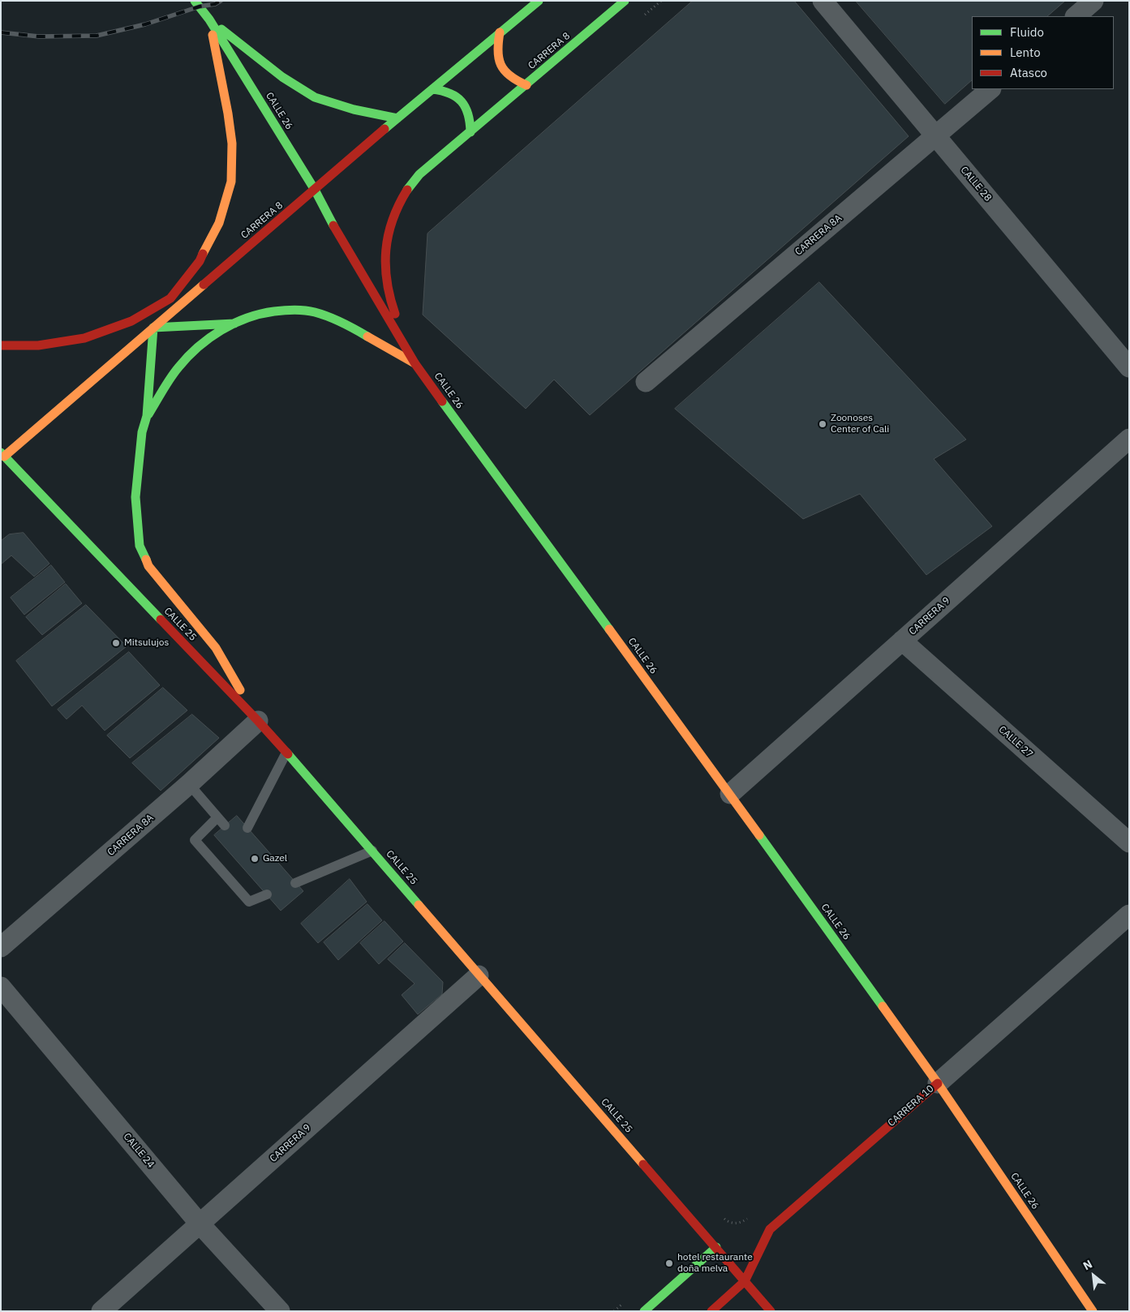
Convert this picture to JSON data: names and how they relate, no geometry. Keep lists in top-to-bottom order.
{
  "streets": {
    "main road": [
      "CARRERA 8",
      "CALLE 26",
      "CALLE 25",
      "CARRERA 10"
    ],
    "street": [
      "CALLE 28",
      "CARRERA 8A",
      "CARRERA 9",
      "CALLE 27",
      "CALLE 24"
    ]
  },
  "crossings": [
    ["CARRERA 8", "CALLE 26"],
    ["CARRERA 8", "CALLE 25"],
    ["CALLE 26", "CARRERA 9"],
    ["CALLE 26", "CARRERA 10"],
    ["CALLE 28", "CARRERA 8A"],
    ["CARRERA 8A", "CALLE 25"],
    ["CARRERA 9", "CALLE 25"],
    ["CARRERA 9", "CALLE 27"],
    ["CARRERA 9", "CALLE 24"],
    ["CALLE 25", "CARRERA 10"]
  ],
  "places": [
    "Zoonoses Center of Cali",
    "Mitsulujos",
    "Gazel",
    "hotel restaurante doña melva"
  ],
  "legend": ["Fluido", "Lento", "Atasco"],
  "north": "top left"
}
